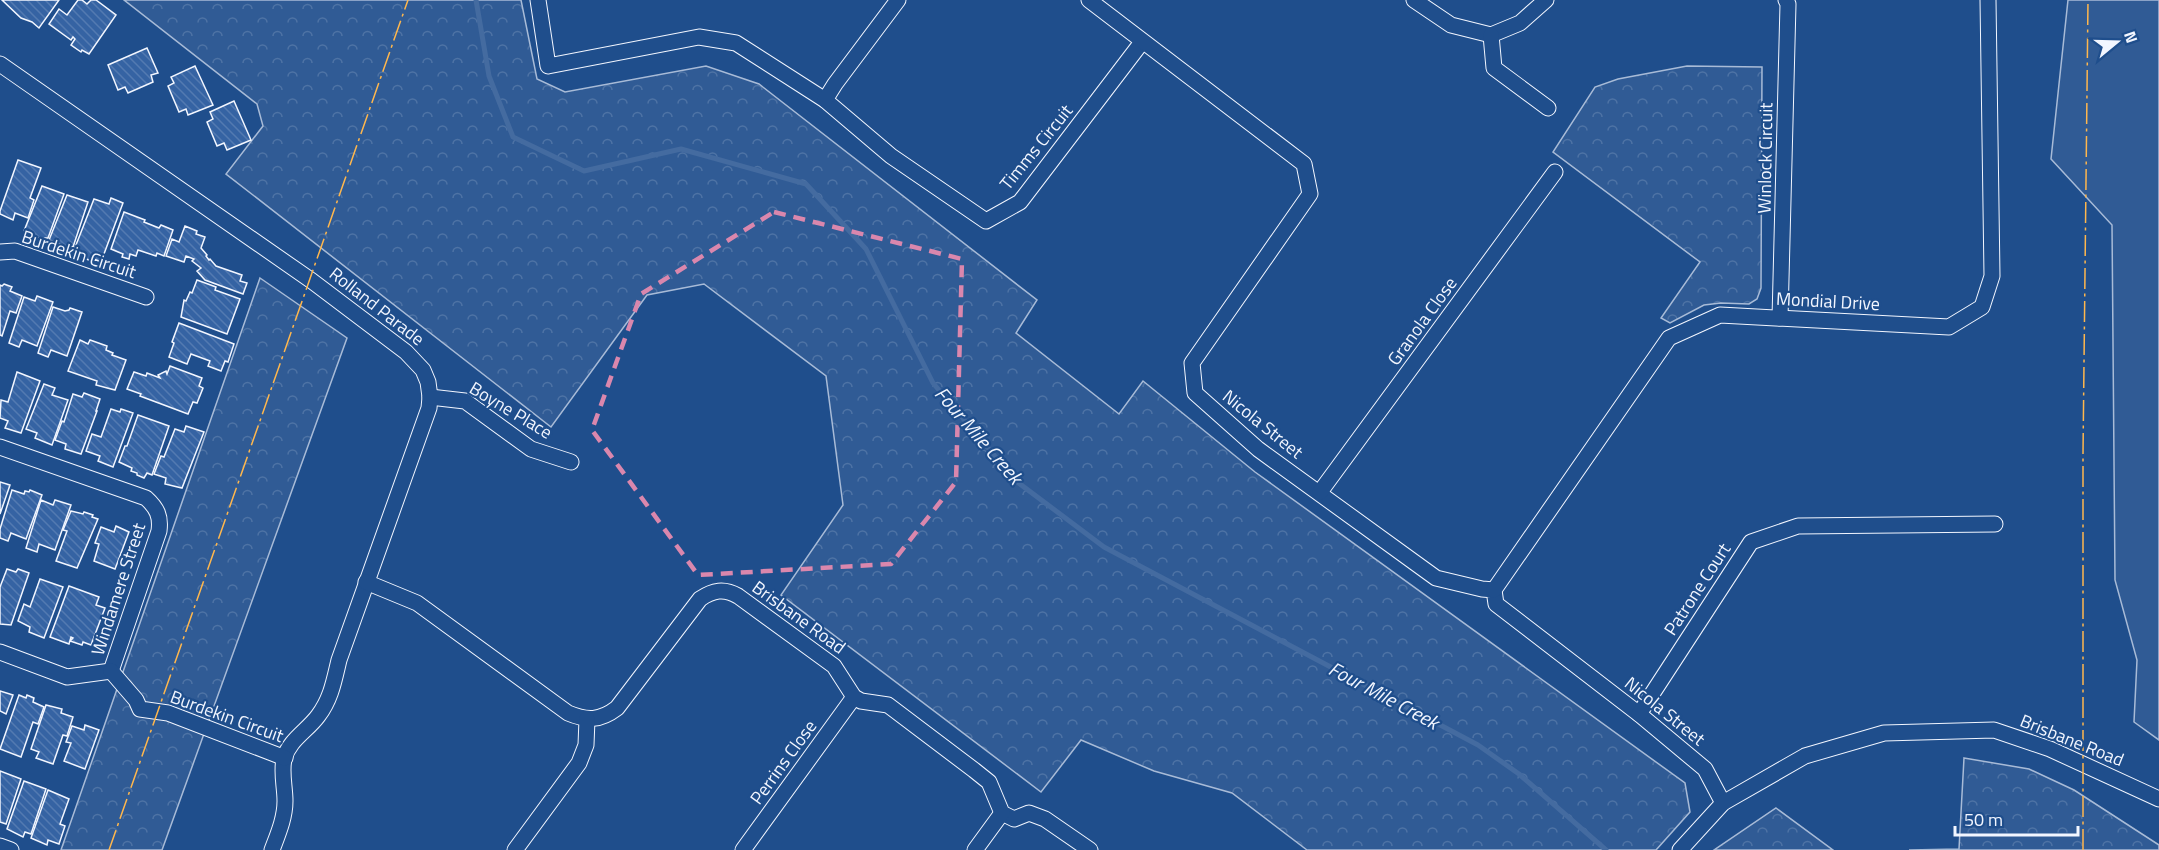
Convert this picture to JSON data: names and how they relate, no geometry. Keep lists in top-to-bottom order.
{
  "streets": {
    "street": [
      "Timms Circuit",
      "Winlock Circuit",
      "Burdekin Circuit",
      "Mondial Drive",
      "Rolland Parade",
      "Granola Close",
      "Boyne Place",
      "Nicola Street",
      "Windamere Street",
      "Patrone Court",
      "Brisbane Road",
      "Perrins Close"
    ]
  },
  "crossings": [
    ["Timms Circuit", "Nicola Street"],
    ["Winlock Circuit", "Mondial Drive"],
    ["Burdekin Circuit", "Windamere Street"],
    ["Mondial Drive", "Nicola Street"],
    ["Rolland Parade", "Boyne Place"],
    ["Granola Close", "Nicola Street"],
    ["Nicola Street", "Patrone Court"],
    ["Nicola Street", "Brisbane Road"],
    ["Brisbane Road", "Perrins Close"]
  ],
  "water": ["Four Mile Creek"],
  "scale_bar": "50 m",
  "north": "right"
}
